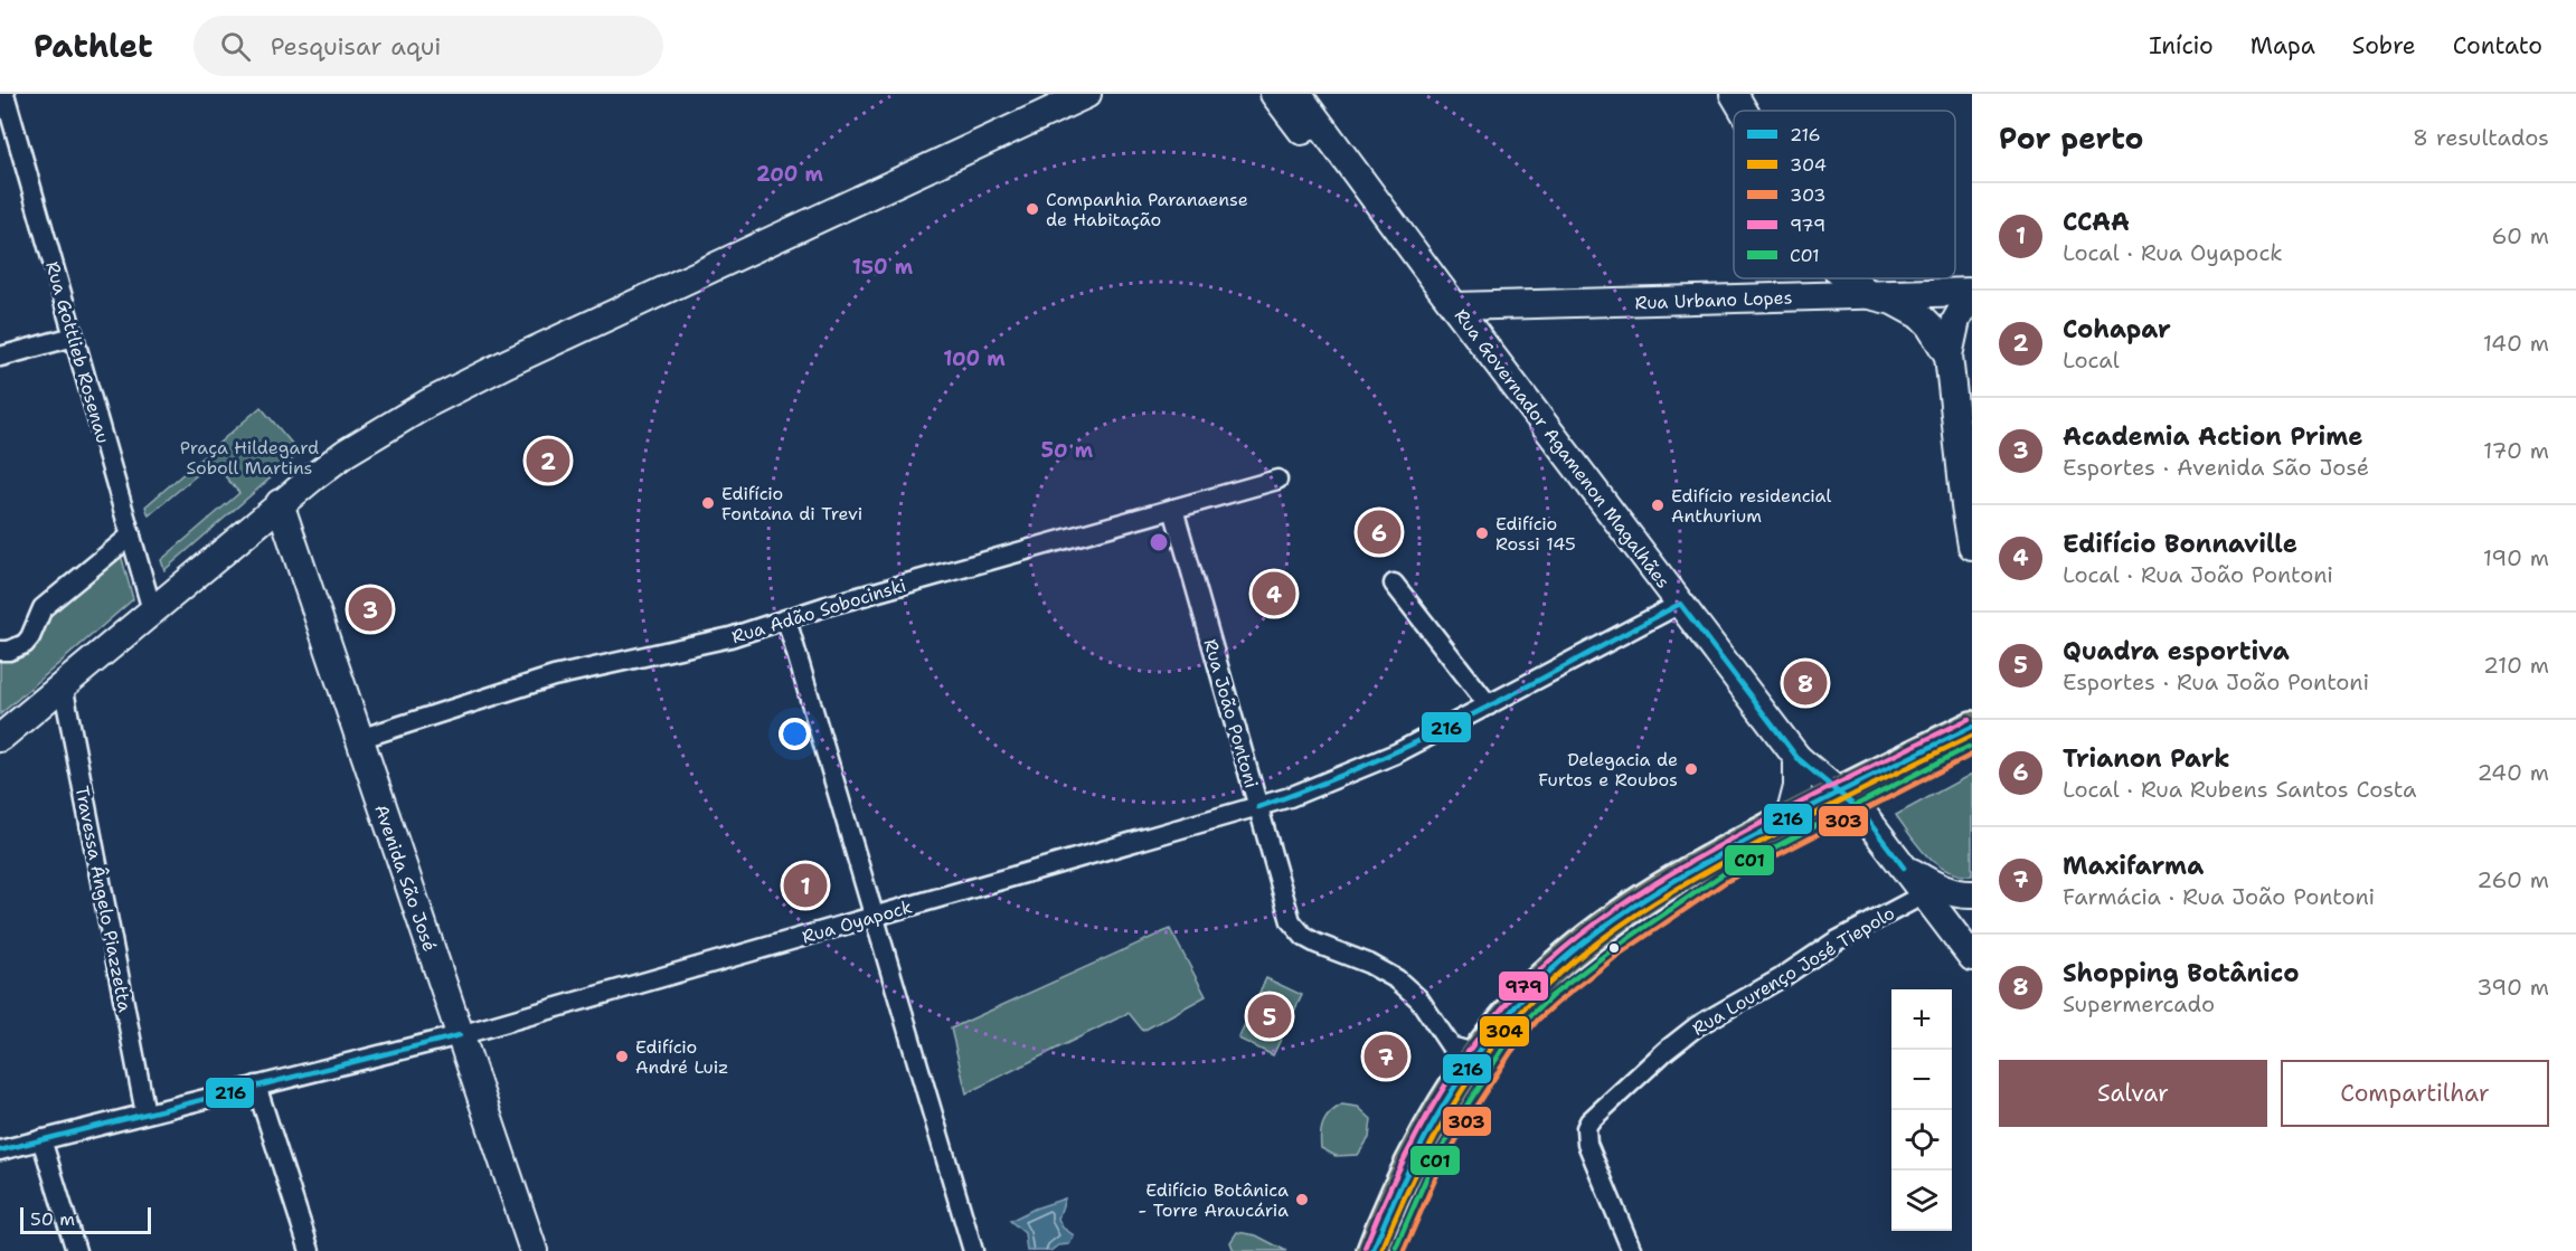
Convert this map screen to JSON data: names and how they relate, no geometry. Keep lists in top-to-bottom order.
{
  "streets": {
    "main road": ["Rua Urbano Lopes", "Rua Governador Agamenon Magalhães", "Avenida São José"],
    "street": [
      "Rua Gottlieb Rosenau",
      "Rua Adão Sobocinski",
      "Rua João Pontoni",
      "Travessa Ângelo Piazzetta",
      "Rua Oyapock",
      "Rua Lourenço José Tiepolo"
    ]
  },
  "crossings": [
    ["Rua Urbano Lopes", "Rua Governador Agamenon Magalhães"],
    ["Rua Governador Agamenon Magalhães", "Rua Oyapock"],
    ["Rua Governador Agamenon Magalhães", "Rua Lourenço José Tiepolo"],
    ["Rua Adão Sobocinski", "Rua João Pontoni"],
    ["Rua Adão Sobocinski", "Avenida São José"],
    ["Rua João Pontoni", "Rua Oyapock"],
    ["Avenida São José", "Rua Oyapock"],
    ["Travessa Ângelo Piazzetta", "Rua Oyapock"]
  ],
  "parks": ["Praça Hildegard Soboll Martins"],
  "places": [
    "Companhia Paranaense de Habitação",
    "Edifício Fontana di Trevi",
    "Edifício residencial Anthurium",
    "Edifício Rossi 145",
    "Delegacia de Furtos e Roubos",
    "Edifício André Luiz",
    "Edifício Botânica - Torre Araucária"
  ],
  "lines": [
    "transit line 216",
    "transit line 979",
    "transit line 304",
    "transit line C01",
    "transit line 303"
  ],
  "legend": [
    "216",
    "304",
    "303",
    "979",
    "C01"
  ],
  "scale_bar": "50 m",
  "page": {
    "header": "Pathlet",
    "search": "Pesquisar aqui",
    "nav": [
      "Início",
      "Mapa",
      "Sobre",
      "Contato"
    ],
    "heading": ["Por perto", "8 resultados"],
    "list": [
      {
        "mark": "1",
        "name": "CCAA",
        "note": "Local · Rua Oyapock",
        "value": "60 m"
      },
      {
        "mark": "2",
        "name": "Cohapar",
        "note": "Local",
        "value": "140 m"
      },
      {
        "mark": "3",
        "name": "Academia Action Prime",
        "note": "Esportes · Avenida São José",
        "value": "170 m"
      },
      {
        "mark": "4",
        "name": "Edifício Bonnaville",
        "note": "Local · Rua João Pontoni",
        "value": "190 m"
      },
      {
        "mark": "5",
        "name": "Quadra esportiva",
        "note": "Esportes · Rua João Pontoni",
        "value": "210 m"
      },
      {
        "mark": "6",
        "name": "Trianon Park",
        "note": "Local · Rua Rubens Santos Costa",
        "value": "240 m"
      },
      {
        "mark": "7",
        "name": "Maxifarma",
        "note": "Farmácia · Rua João Pontoni",
        "value": "260 m"
      },
      {
        "mark": "8",
        "name": "Shopping Botânico",
        "note": "Supermercado",
        "value": "390 m"
      }
    ],
    "pins": [
      "2",
      "6",
      "4",
      "3",
      "8",
      "1",
      "5",
      "7"
    ],
    "map_buttons": ["+", "−"],
    "buttons": ["Salvar", "Compartilhar"],
    "scale": "50 m"
  },
  "rings": [
    "200 m",
    "150 m",
    "100 m",
    "50 m"
  ]
}
